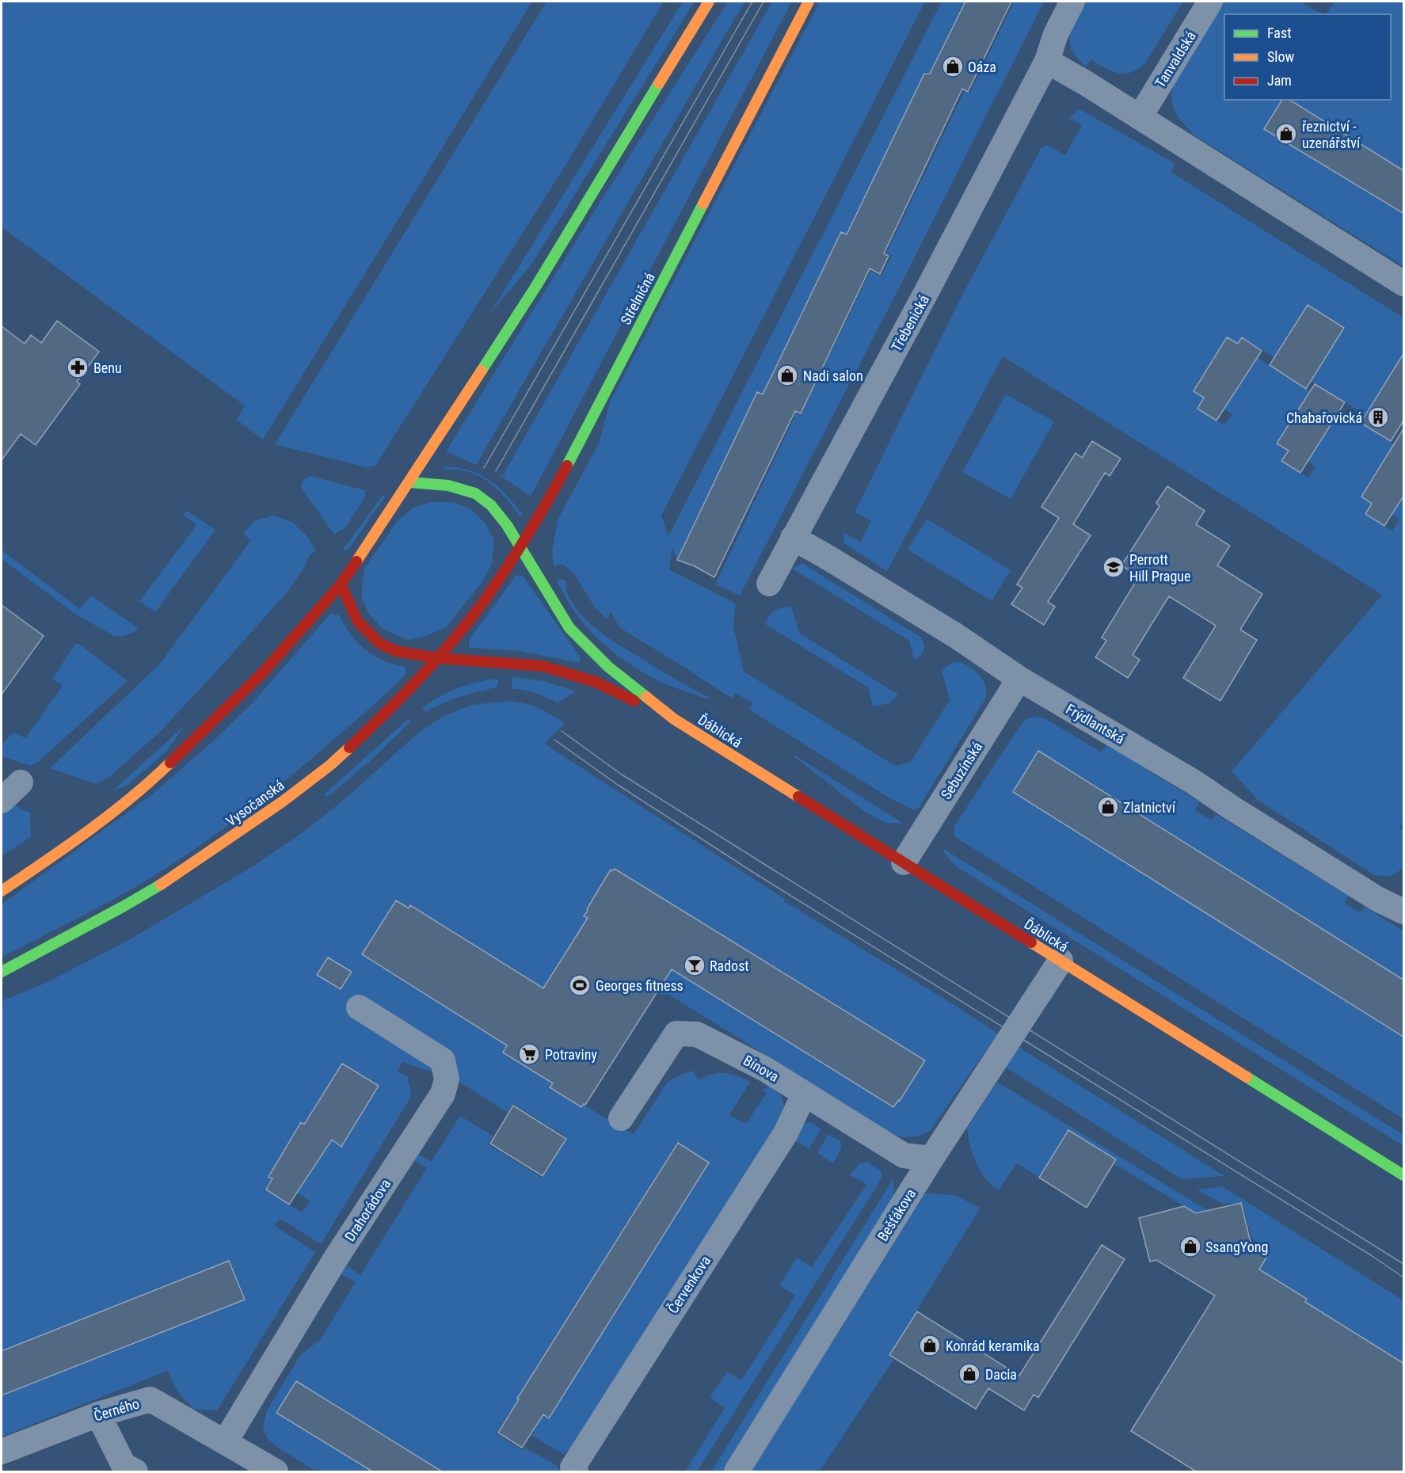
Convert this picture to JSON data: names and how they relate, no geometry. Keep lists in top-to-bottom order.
{
  "streets": {
    "main road": ["Střelničná", "Ďáblická", "Vysočanská"],
    "street": [
      "Tanvaldská",
      "Třebenická",
      "Frýdlantská",
      "Sebuzínská",
      "Bínova",
      "Drahorádova",
      "Bešťákova",
      "Červenkova",
      "Černého"
    ]
  },
  "crossings": [
    ["Střelničná", "Vysočanská"],
    ["Třebenická", "Frýdlantská"],
    ["Frýdlantská", "Sebuzínská"],
    ["Ďáblická", "Sebuzínská"],
    ["Ďáblická", "Bešťákova"],
    ["Bínova", "Bešťákova"],
    ["Bínova", "Červenkova"],
    ["Drahorádova", "Černého"]
  ],
  "places": {
    "shop": [
      "Oáza",
      "řeznictví - uzenářství",
      "Nadi salon",
      "Zlatnictví",
      "SsangYong",
      "Konrád keramika",
      "Dacia"
    ],
    "pharmacy": ["Benu"],
    "building": ["Chabařovická"],
    "school or university": ["Perrott Hill Prague"],
    "bar": ["Radost"],
    "sports": ["Georges fitness"],
    "supermarket": ["Potraviny"]
  },
  "legend": ["Fast", "Slow", "Jam"]
}
